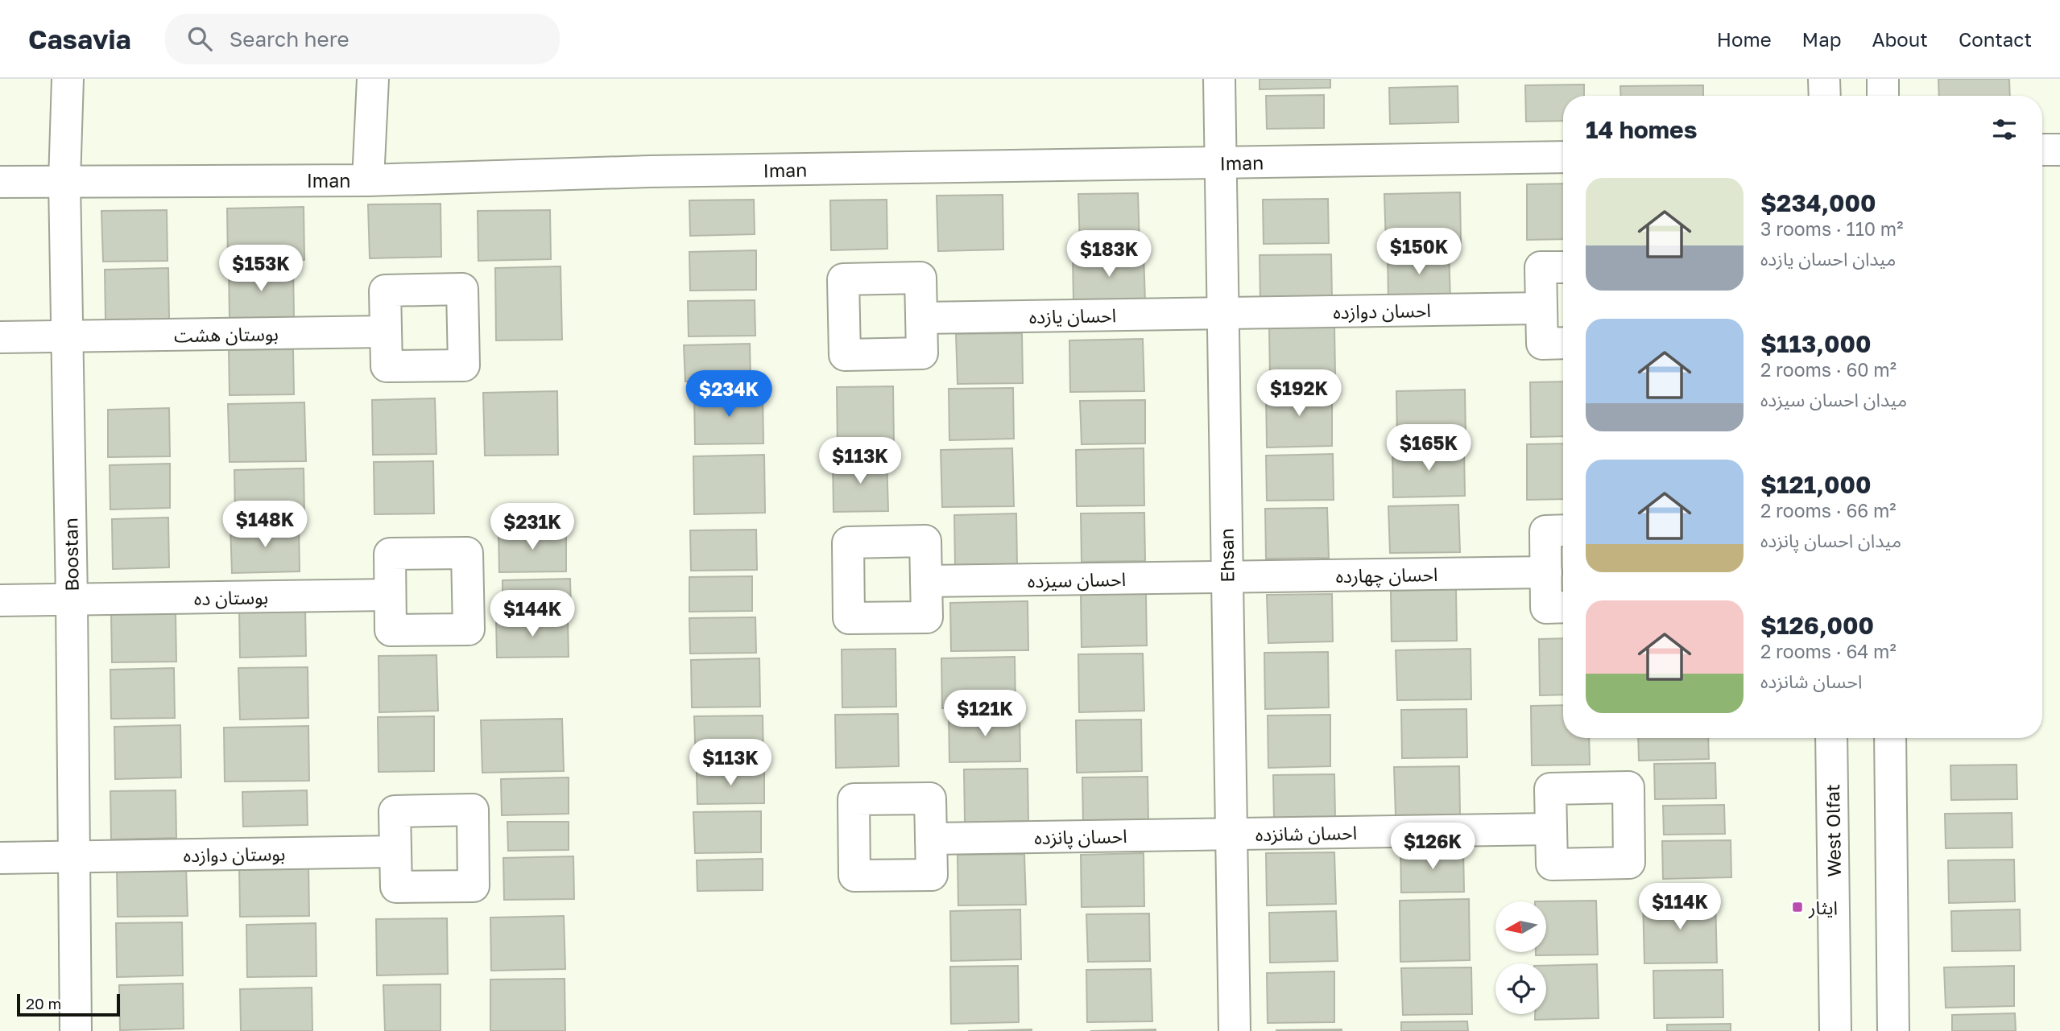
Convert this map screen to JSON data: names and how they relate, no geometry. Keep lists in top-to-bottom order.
{
  "streets": {
    "street": [
      "Iman",
      "احسان دوازده",
      "احسان یازده",
      "بوستان هشت",
      "Boostan",
      "Ehsan",
      "احسان چهارده",
      "احسان سیزده",
      "بوستان ده",
      "West Olfat",
      "احسان شانزده",
      "احسان پانزده",
      "بوستان دوازده"
    ]
  },
  "crossings": [
    ["Iman", "Boostan"],
    ["Iman", "Ehsan"],
    ["احسان دوازده", "احسان یازده"],
    ["احسان دوازده", "Ehsan"],
    ["احسان یازده", "Ehsan"],
    ["بوستان هشت", "Boostan"],
    ["Boostan", "بوستان ده"],
    ["Boostan", "بوستان دوازده"],
    ["Ehsan", "احسان چهارده"],
    ["Ehsan", "احسان سیزده"],
    ["Ehsan", "احسان شانزده"],
    ["Ehsan", "احسان پانزده"],
    ["احسان چهارده", "احسان سیزده"],
    ["احسان شانزده", "احسان پانزده"]
  ],
  "places": {
    "transit": ["ایثار"]
  },
  "scale_bar": "20 m",
  "north": "left",
  "page": {
    "header": "Casavia",
    "search": "Search here",
    "nav": [
      "Home",
      "Map",
      "About",
      "Contact"
    ],
    "heading": "14 homes",
    "list": [
      {
        "name": "$234,000",
        "note": "3 rooms · 110 m² · میدان احسان یازده"
      },
      {
        "name": "$113,000",
        "note": "2 rooms · 60 m² · میدان احسان سیزده"
      },
      {
        "name": "$121,000",
        "note": "2 rooms · 66 m² · میدان احسان پانزده"
      },
      {
        "name": "$126,000",
        "note": "2 rooms · 64 m² · احسان شانزده"
      }
    ],
    "price": [
      "$150K",
      "$183K",
      "$153K",
      "$192K",
      "$234K",
      "$165K",
      "$113K",
      "$148K",
      "$231K",
      "$144K",
      "$121K",
      "$113K",
      "$126K",
      "$114K"
    ],
    "scale": "20 m"
  }
}
